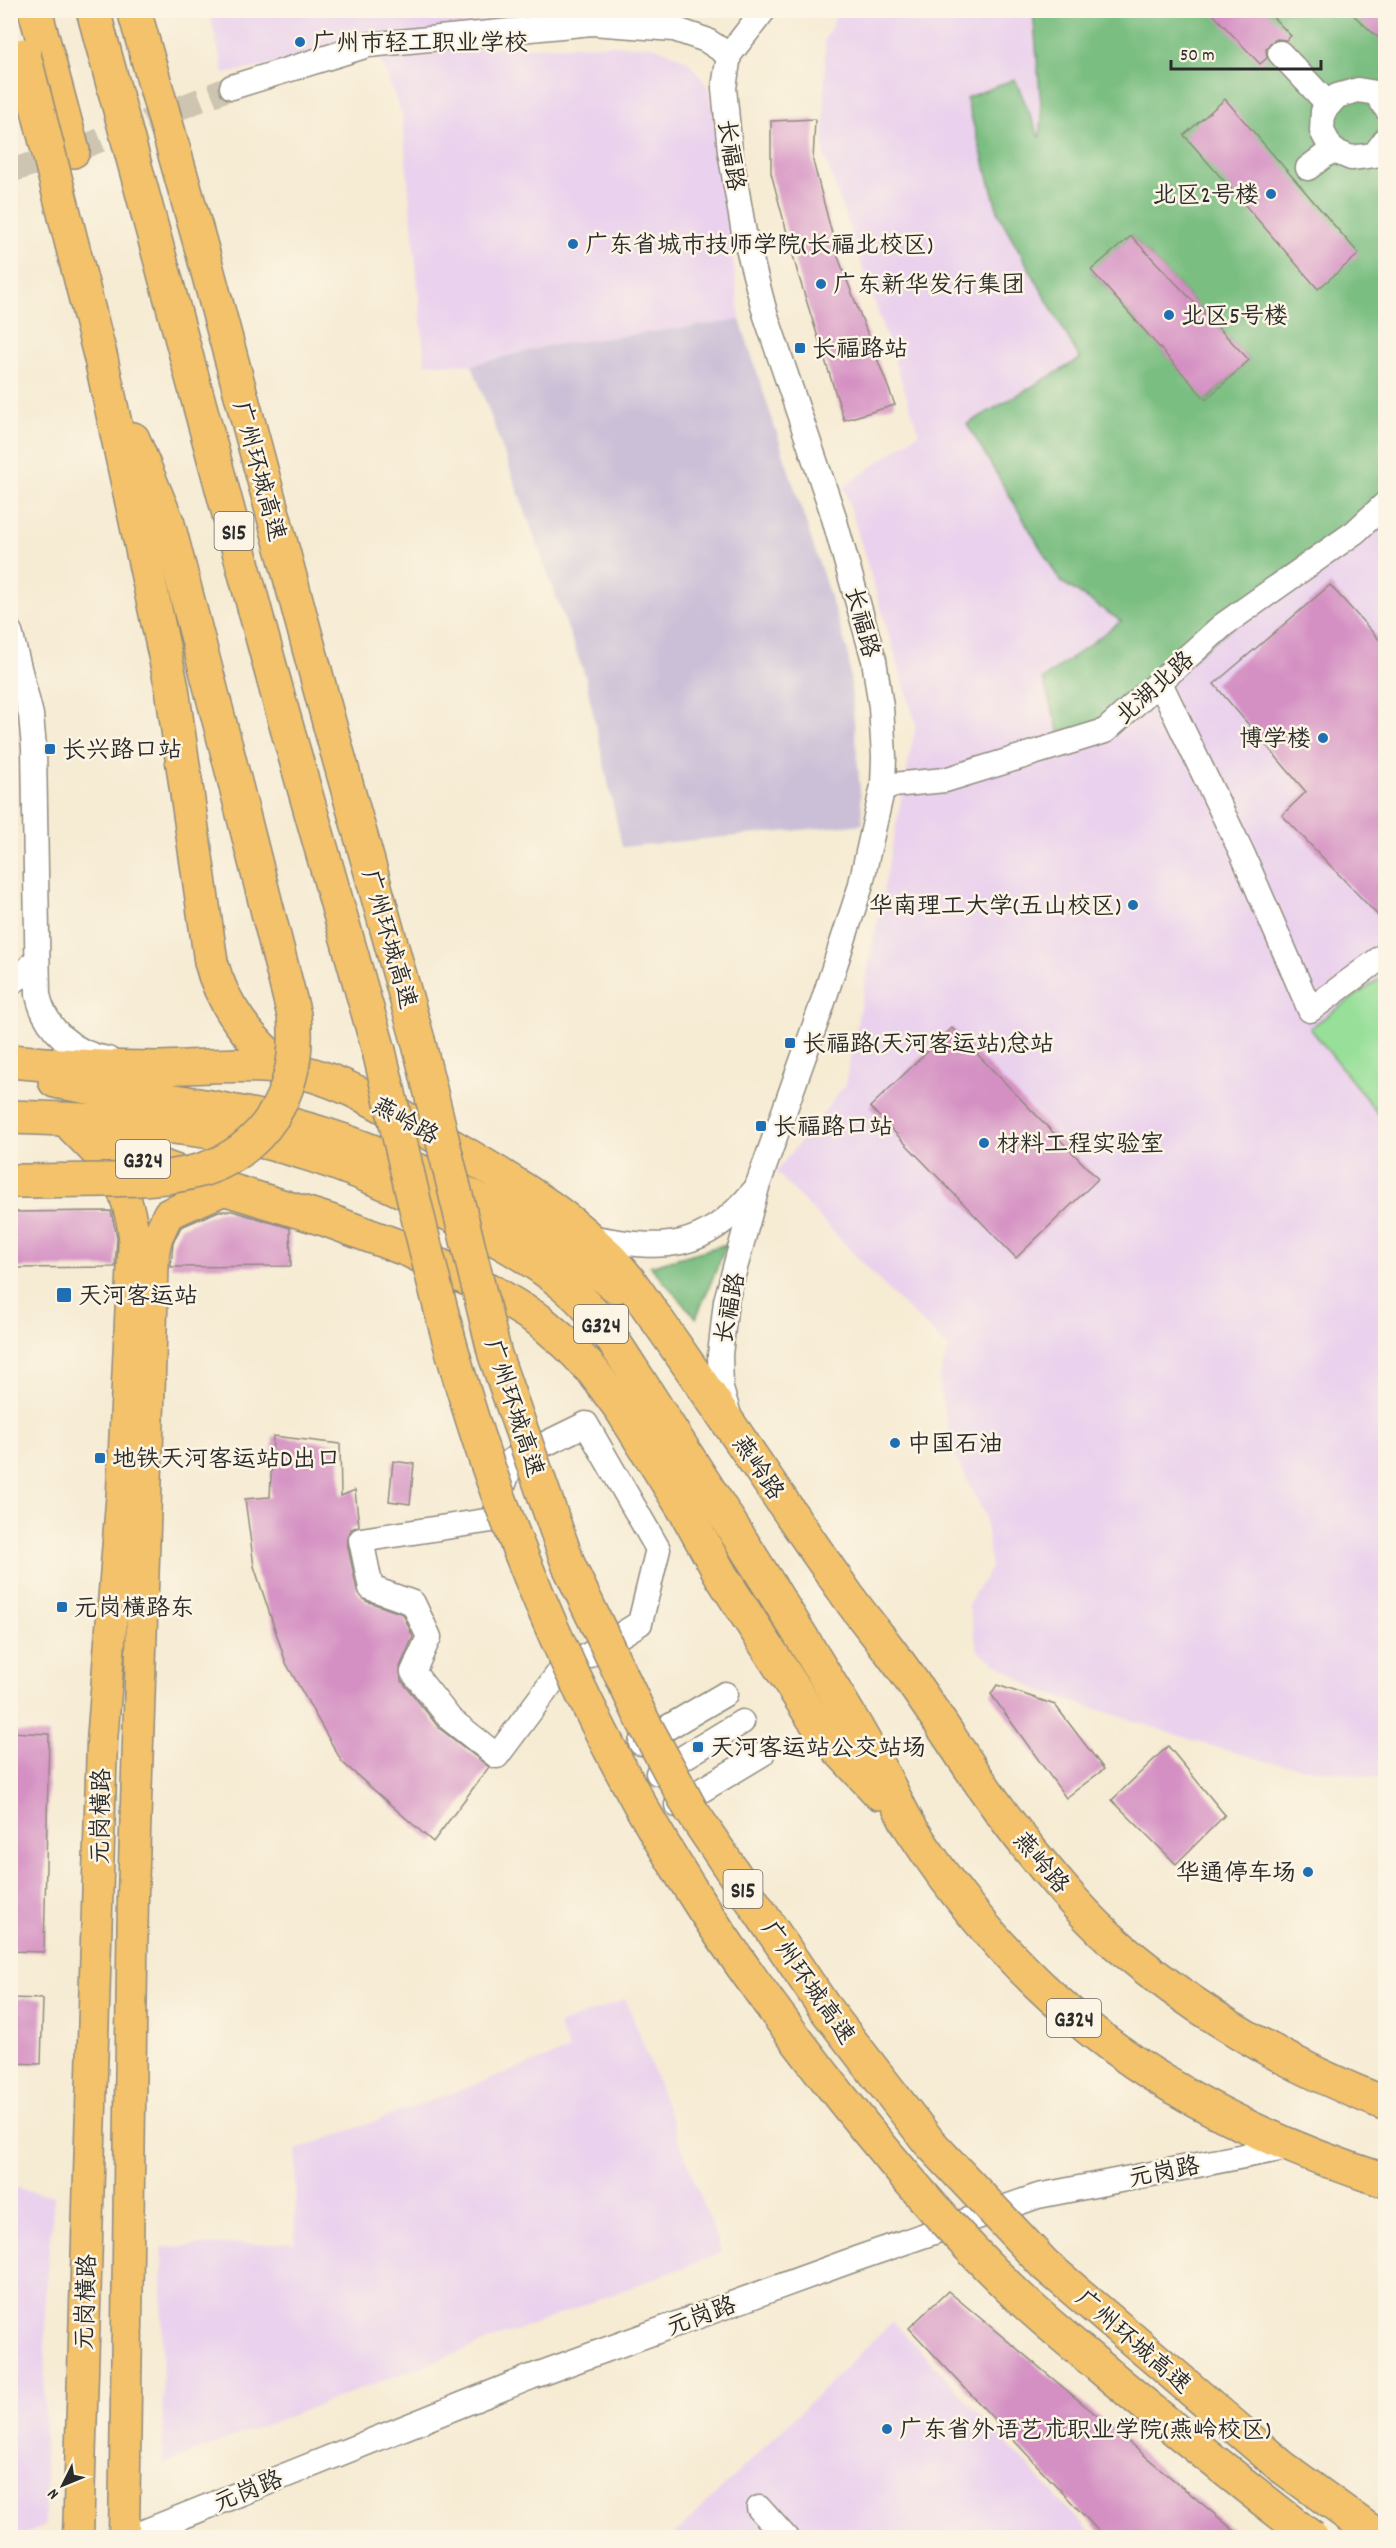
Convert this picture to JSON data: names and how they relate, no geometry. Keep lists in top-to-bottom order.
{
  "streets": {
    "highway": [
      "广州环城高速",
      "S15",
      "燕岭路",
      "G324"
    ],
    "main road": ["元岗横路"],
    "street": ["长福路", "北湖北路", "元岗路"]
  },
  "crossings": [
    ["长福路", "北湖北路"],
    ["长福路", "燕岭路"],
    ["G324", "元岗横路"],
    ["G324", "元岗路"]
  ],
  "places": {
    "other": [
      "广州市轻工职业学校",
      "北区2号楼",
      "广东省城市技师学院(长福北校区)",
      "广东新华发行集团",
      "北区5号楼",
      "博学楼",
      "华南理工大学(五山校区)",
      "材料工程实验室",
      "中国石油",
      "华通停车场",
      "广东省外语艺术职业学院(燕岭校区)"
    ],
    "transit": [
      "长福路站",
      "长兴路口站",
      "长福路(天河客运站)总站",
      "长福路口站",
      "天河客运站",
      "地铁天河客运站D出口",
      "元岗横路东",
      "天河客运站公交站场"
    ]
  },
  "scale_bar": "50 m",
  "north": "bottom left"
}
